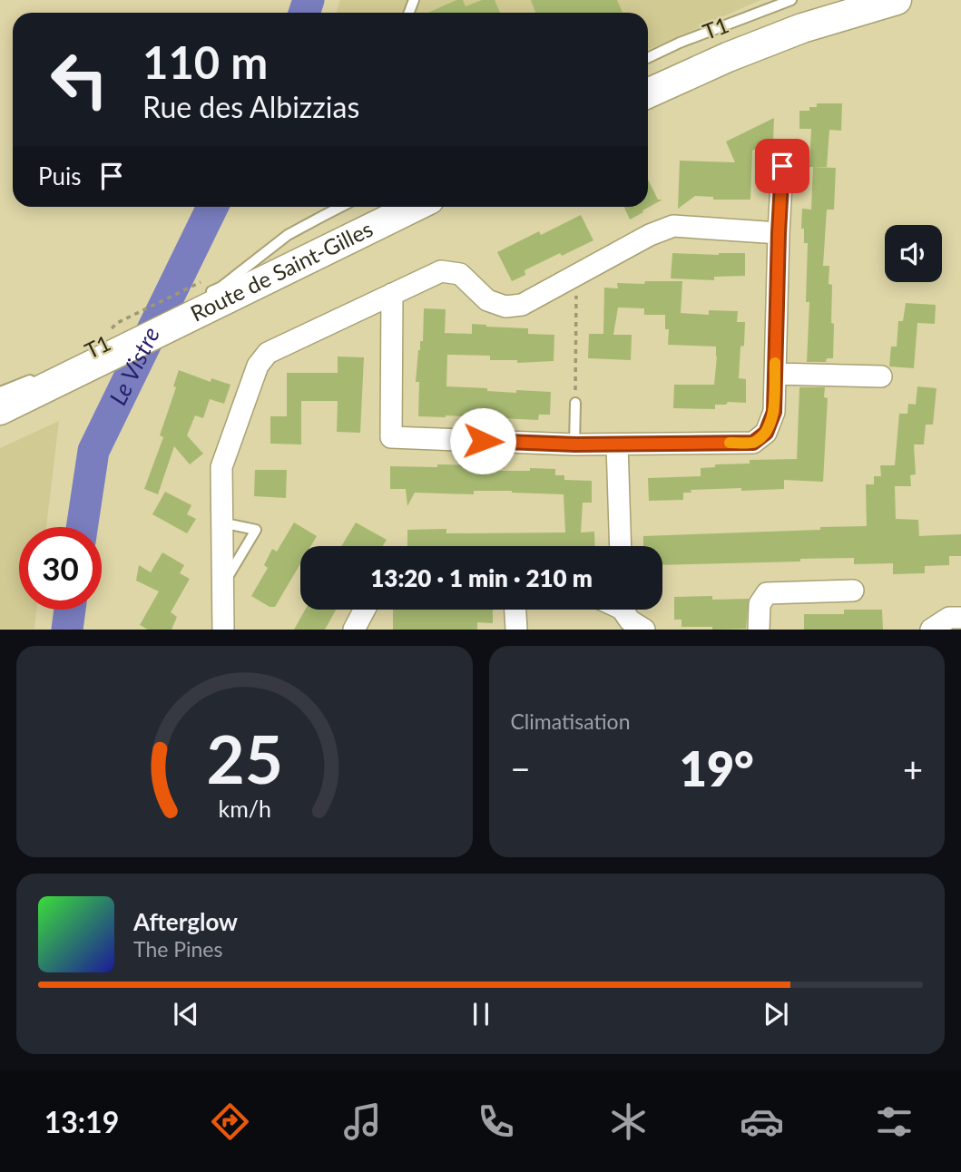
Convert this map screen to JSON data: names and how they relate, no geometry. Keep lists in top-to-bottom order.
{
  "streets": {
    "main road": ["Route de Saint-Gilles"],
    "lane": ["T1"]
  },
  "water": ["Le Vistre"],
  "page": {
    "turn": ["110 m", "Rue des Albizzias"],
    "then": "Puis",
    "limit": "30",
    "trip": "13:20 · 1 min · 210 m",
    "tile": "Climatisation",
    "heat": ["−", "19°", "+"],
    "song": ["Afterglow", "The Pines"],
    "tabs": "13:19",
    "gauge": ["25", "km/h"]
  }
}
